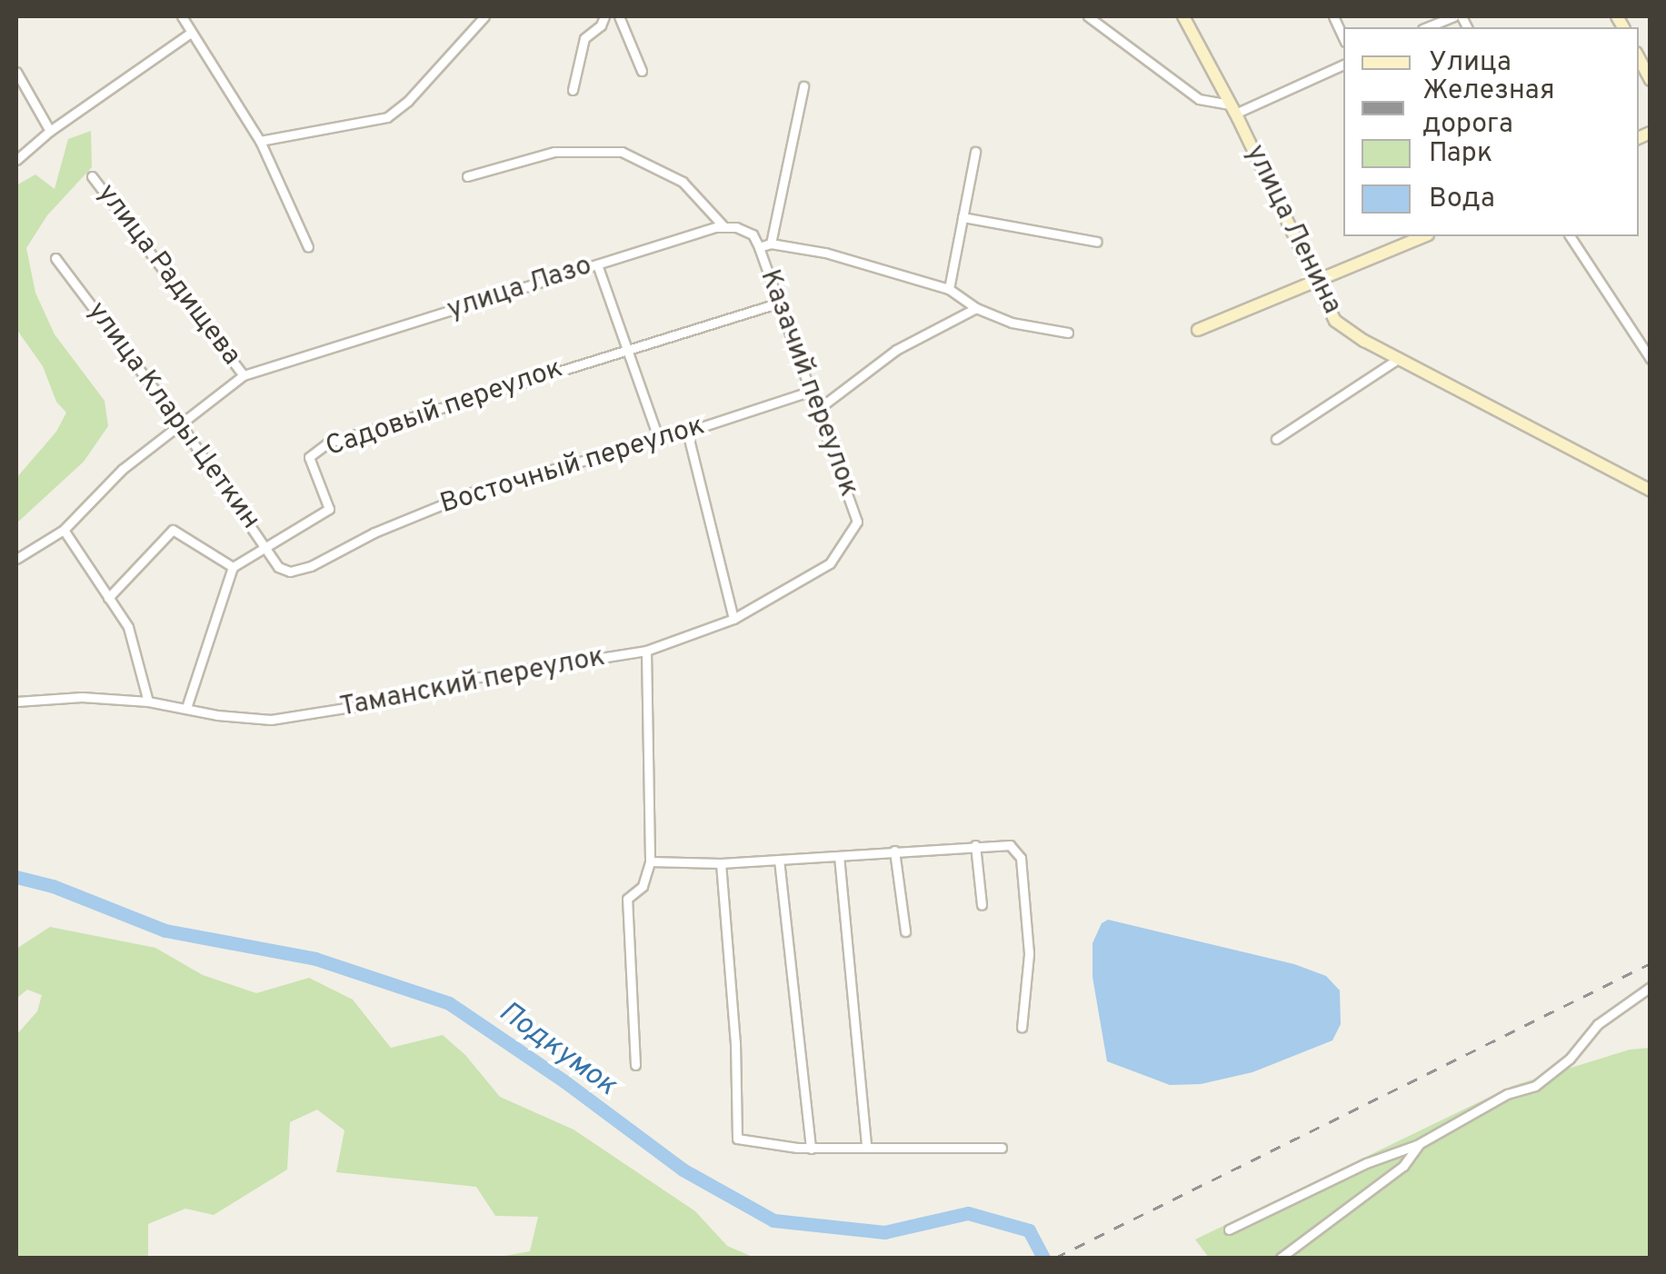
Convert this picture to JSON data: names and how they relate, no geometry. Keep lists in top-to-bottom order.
{
  "streets": {
    "street": [
      "улица Ленина",
      "улица Радищева",
      "улица Лазо",
      "Казачий переулок",
      "Садовый переулок",
      "улица Клары Цеткин",
      "Восточный переулок",
      "Таманский переулок"
    ]
  },
  "crossings": [
    ["улица Радищева", "улица Лазо"],
    ["улица Лазо", "улица Клары Цеткин"],
    ["Казачий переулок", "Садовый переулок"],
    ["Казачий переулок", "Восточный переулок"],
    ["Казачий переулок", "Таманский переулок"],
    ["Садовый переулок", "улица Клары Цеткин"],
    ["улица Клары Цеткин", "Восточный переулок"]
  ],
  "water": ["Подкумок"],
  "legend": [
    "Улица",
    "Железная дорога",
    "Парк",
    "Вода"
  ]
}
